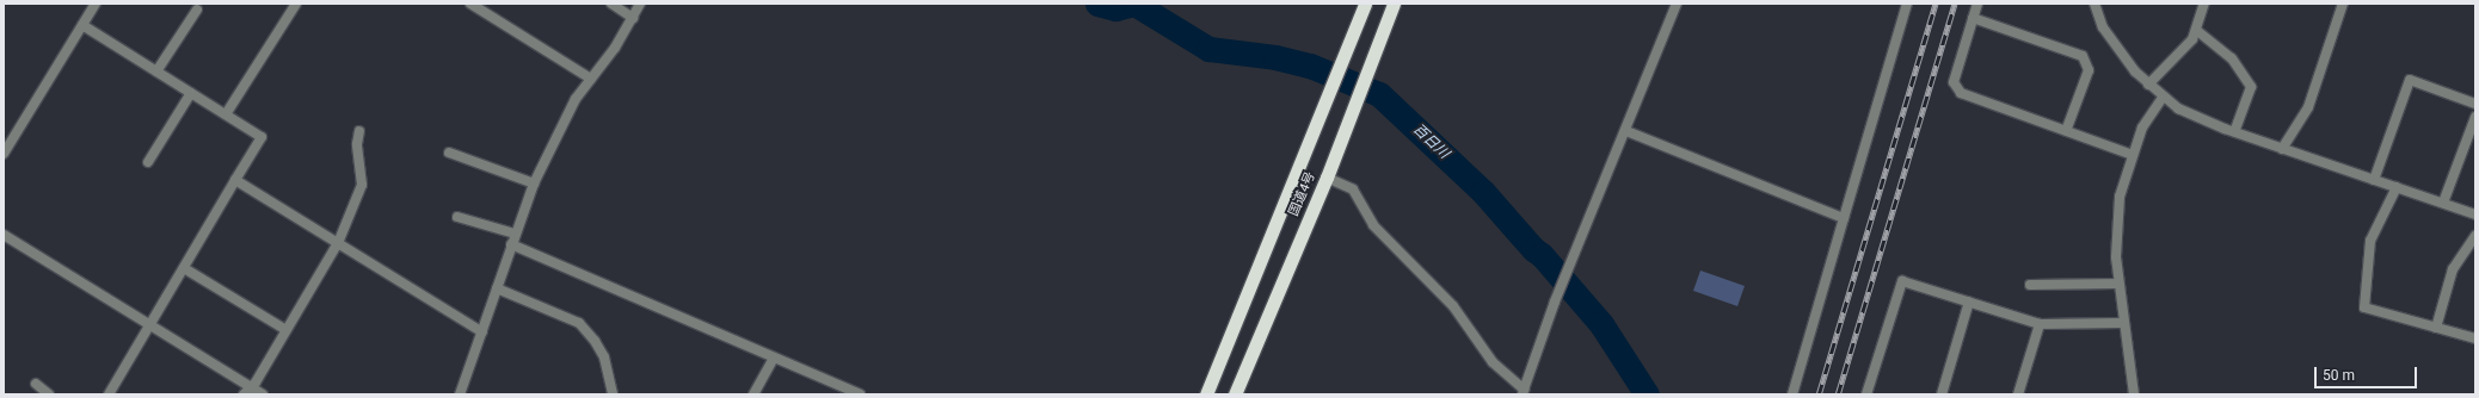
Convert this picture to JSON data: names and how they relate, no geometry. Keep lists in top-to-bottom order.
{
  "streets": {
    "highway": ["国道4号"]
  },
  "water": ["百日川"],
  "scale_bar": "50 m"
}
